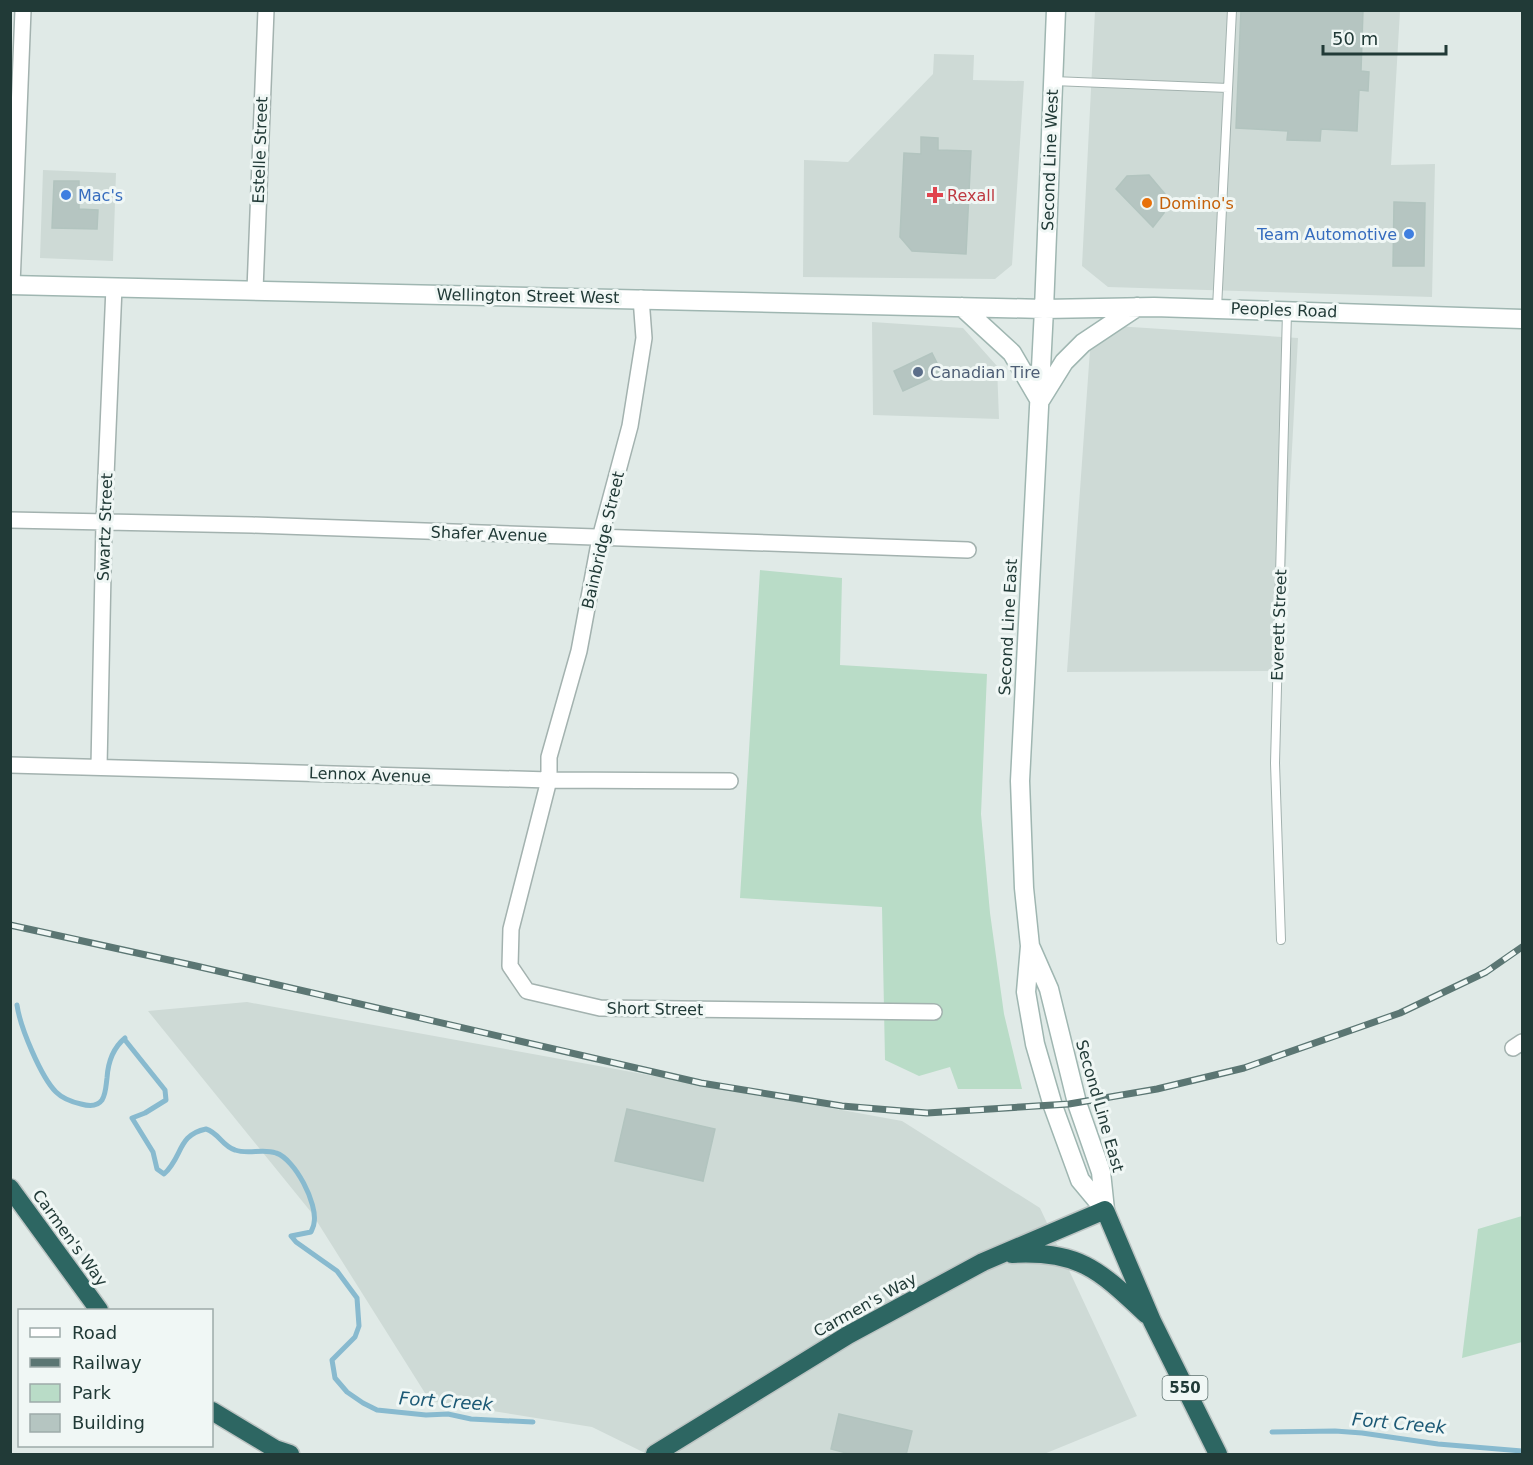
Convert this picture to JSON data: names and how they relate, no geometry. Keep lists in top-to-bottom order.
{
  "streets": {
    "highway": ["Second Line East", "Carmen's Way", "550"],
    "main road": ["Second Line West", "Wellington Street West", "Peoples Road"],
    "street": [
      "Estelle Street",
      "Swartz Street",
      "Shafer Avenue",
      "Bainbridge Street",
      "Lennox Avenue",
      "Short Street"
    ],
    "lane": ["Everett Street"]
  },
  "crossings": [
    ["Estelle Street", "Wellington Street West"],
    ["Second Line West", "Wellington Street West"],
    ["Second Line West", "Peoples Road"],
    ["Second Line West", "Second Line East"],
    ["Wellington Street West", "Peoples Road"],
    ["Wellington Street West", "Swartz Street"],
    ["Wellington Street West", "Bainbridge Street"],
    ["Wellington Street West", "Second Line East"],
    ["Peoples Road", "Everett Street"],
    ["Peoples Road", "Second Line East"],
    ["Swartz Street", "Shafer Avenue"],
    ["Swartz Street", "Lennox Avenue"],
    ["Shafer Avenue", "Bainbridge Street"],
    ["Bainbridge Street", "Lennox Avenue"],
    ["Bainbridge Street", "Short Street"],
    ["Second Line East", "Carmen's Way"],
    ["Lennox Avenue", "Short Street"]
  ],
  "water": ["Fort Creek"],
  "places": {
    "other": [
      "Mac's",
      "Domino's",
      "Team Automotive",
      "Canadian Tire"
    ],
    "health": ["Rexall"]
  },
  "legend": [
    "Road",
    "Railway",
    "Park",
    "Building"
  ],
  "scale_bar": "50 m"
}
